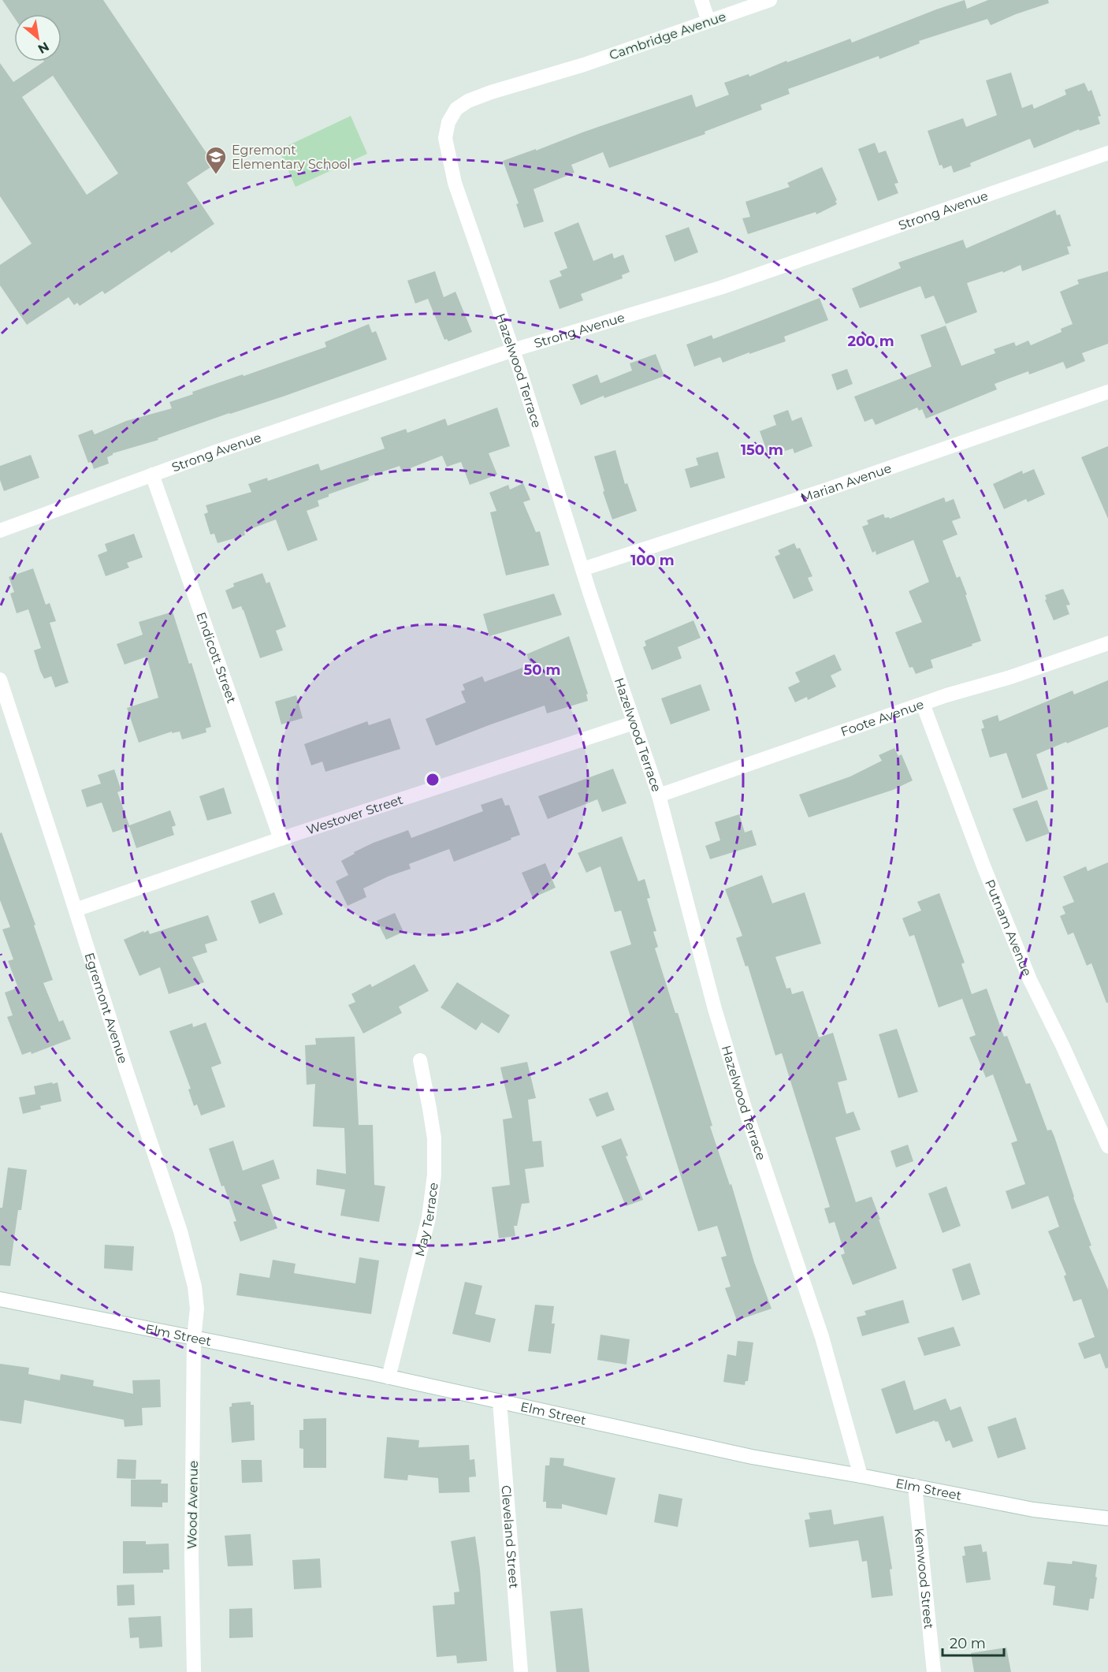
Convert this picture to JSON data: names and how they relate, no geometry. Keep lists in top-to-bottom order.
{
  "streets": {
    "street": [
      "Cambridge Avenue",
      "Strong Avenue",
      "Hazelwood Terrace",
      "Marian Avenue",
      "Endicott Street",
      "Foote Avenue",
      "Westover Street",
      "Putnam Avenue",
      "Egremont Avenue",
      "May Terrace",
      "Elm Street",
      "Wood Avenue",
      "Cleveland Street",
      "Kenwood Street"
    ]
  },
  "crossings": [
    ["Cambridge Avenue", "Hazelwood Terrace"],
    ["Strong Avenue", "Hazelwood Terrace"],
    ["Strong Avenue", "Endicott Street"],
    ["Hazelwood Terrace", "Marian Avenue"],
    ["Hazelwood Terrace", "Foote Avenue"],
    ["Hazelwood Terrace", "Westover Street"],
    ["Hazelwood Terrace", "Elm Street"],
    ["Endicott Street", "Westover Street"],
    ["Foote Avenue", "Putnam Avenue"],
    ["Westover Street", "Egremont Avenue"],
    ["Egremont Avenue", "Elm Street"],
    ["Egremont Avenue", "Wood Avenue"],
    ["May Terrace", "Elm Street"],
    ["Elm Street", "Wood Avenue"],
    ["Elm Street", "Cleveland Street"],
    ["Elm Street", "Kenwood Street"]
  ],
  "places": {
    "school or university": ["Egremont Elementary School"]
  },
  "scale_bar": "20 m",
  "north": "bottom right",
  "rings": [
    "200 m",
    "150 m",
    "100 m",
    "50 m"
  ]
}
